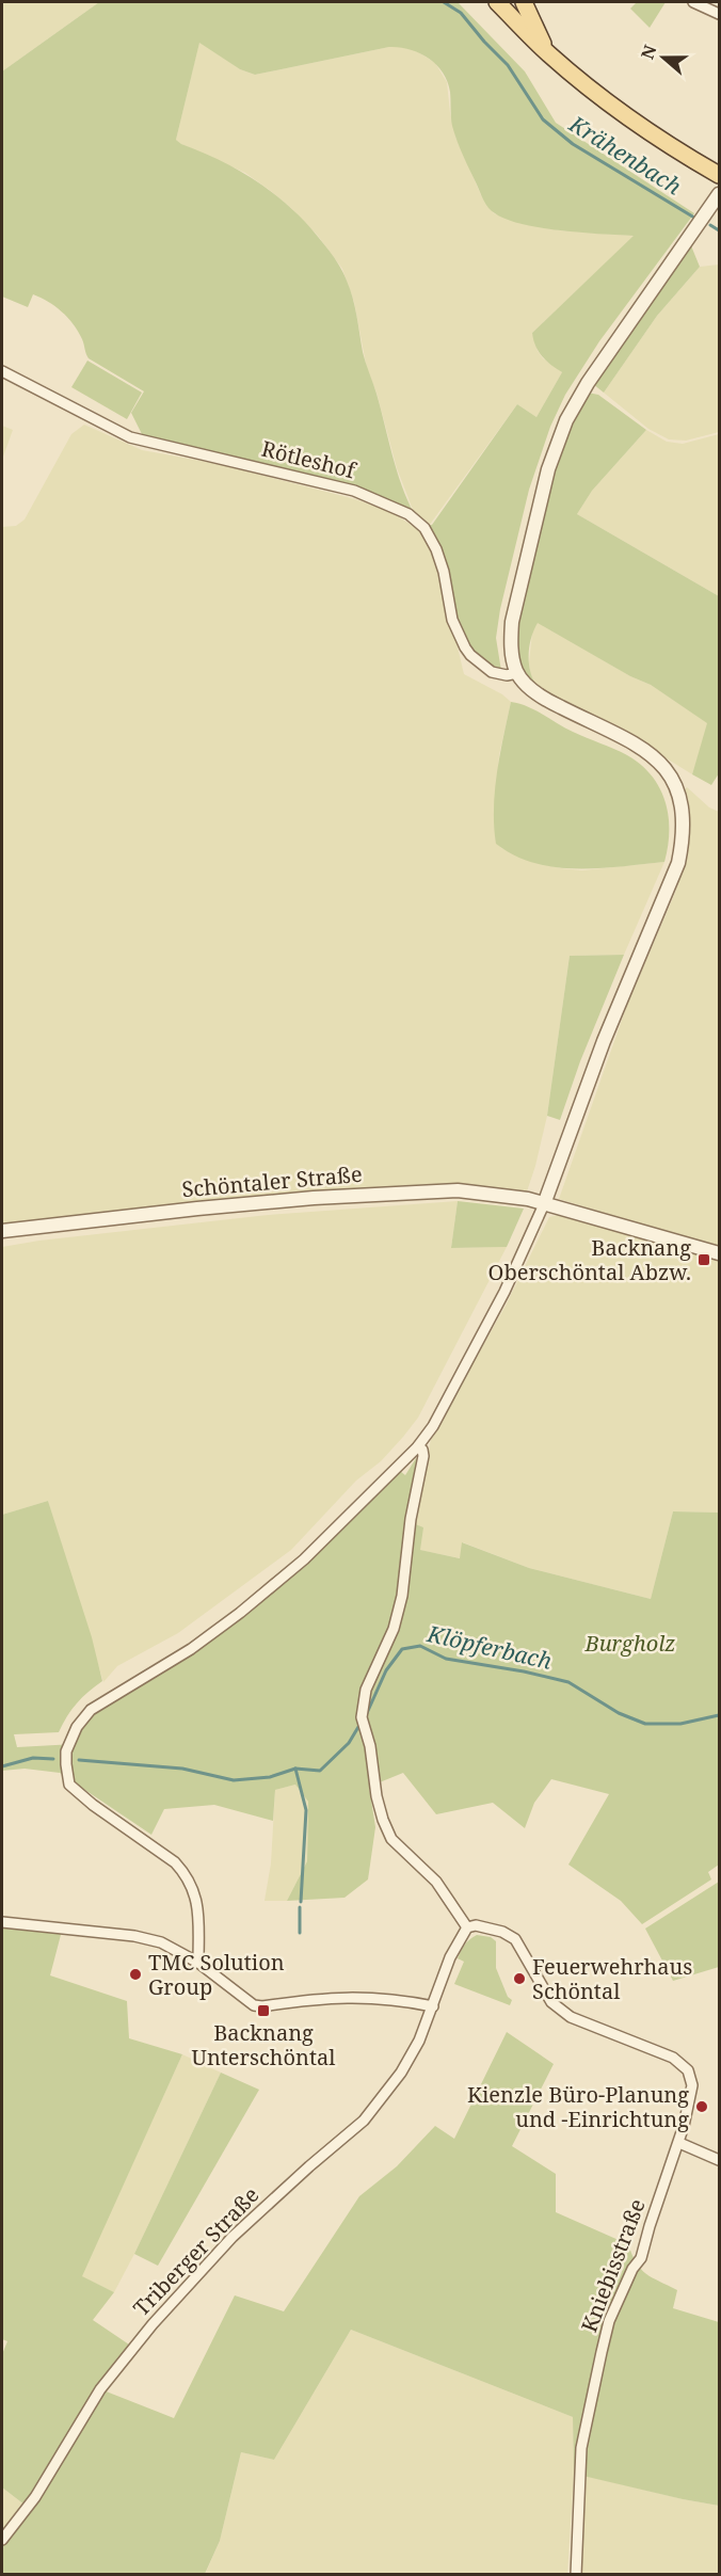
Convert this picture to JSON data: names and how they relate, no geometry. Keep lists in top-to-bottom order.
{
  "streets": {
    "street": [
      "Rötleshof",
      "Schöntaler Straße",
      "Triberger Straße",
      "Kniebisstraße"
    ]
  },
  "crossings": [
    ["Triberger Straße", "Kniebisstraße"]
  ],
  "water": ["Krähenbach", "Klöpferbach"],
  "parks": ["Burgholz"],
  "places": {
    "transit": ["Backnang Oberschöntal Abzw.", "Backnang Unterschöntal"],
    "other": ["TMC Solution Group", "Feuerwehrhaus Schöntal", "Kienzle Büro-Planung und -Einrichtung"]
  },
  "north": "left"
}
